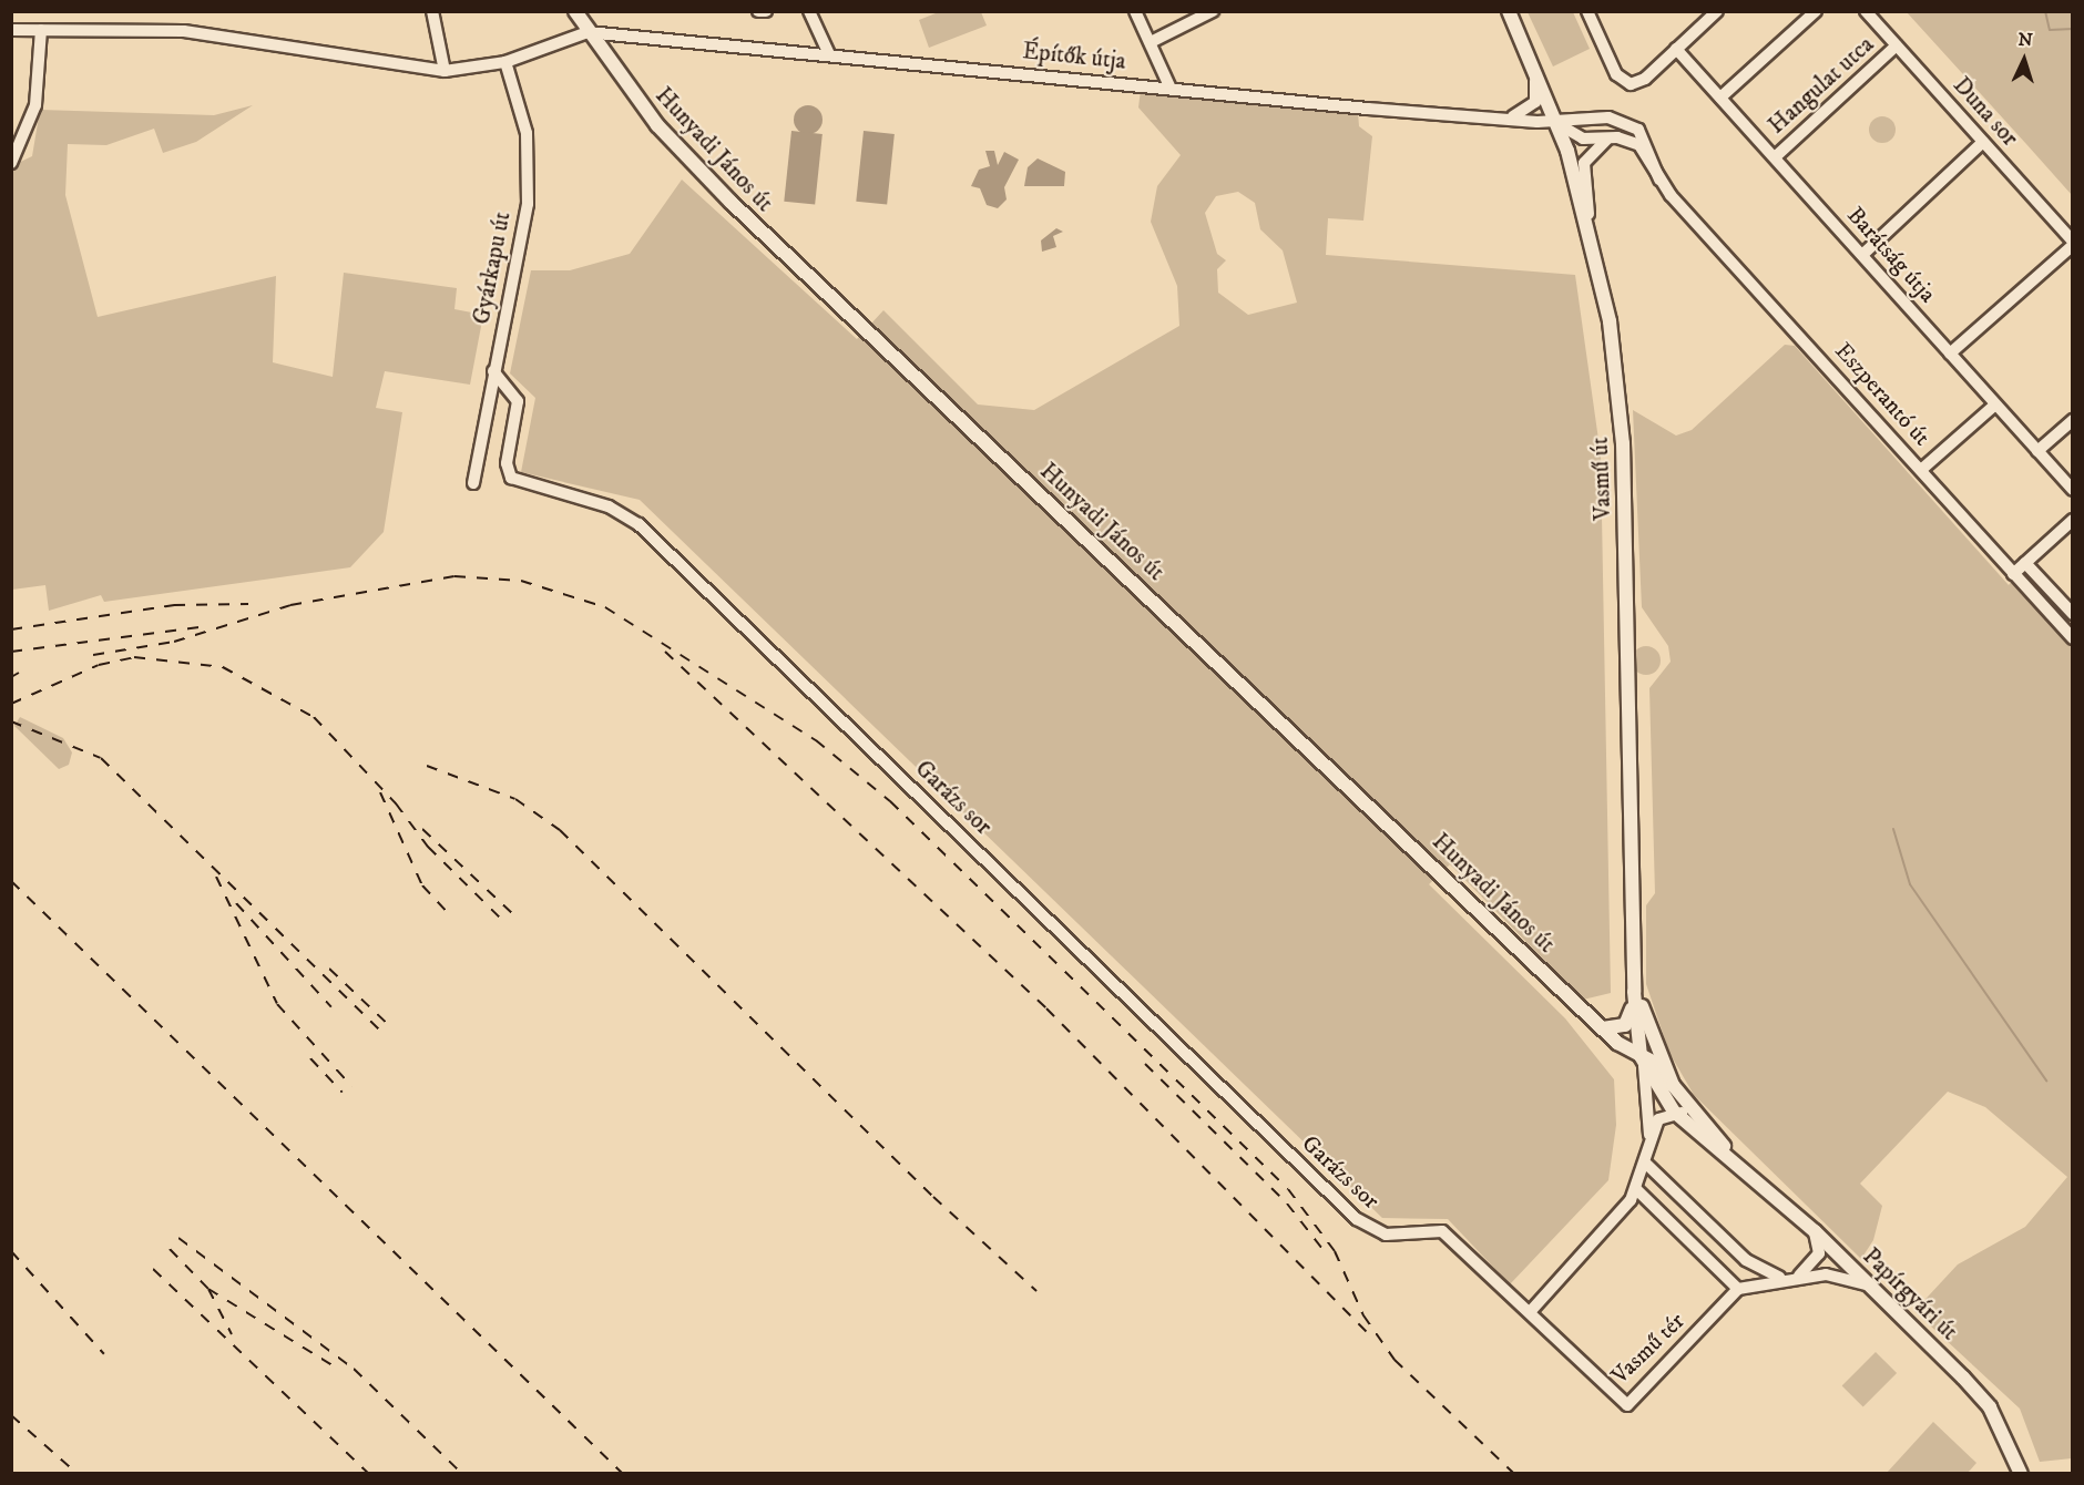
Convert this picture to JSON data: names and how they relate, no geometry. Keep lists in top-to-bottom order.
{
  "streets": {
    "street": [
      "Építők útja",
      "Hangulat utca",
      "Duna sor",
      "Hunyadi János út",
      "Barátság útja",
      "Gyárkapu út",
      "Eszperantó út",
      "Vasmű út",
      "Garázs sor",
      "Papírgyári út",
      "Vasmű tér"
    ]
  },
  "crossings": [
    ["Építők útja", "Hunyadi János út"],
    ["Építők útja", "Eszperantó út"],
    ["Építők útja", "Vasmű út"],
    ["Hangulat utca", "Duna sor"],
    ["Hangulat utca", "Barátság útja"],
    ["Gyárkapu út", "Garázs sor"],
    ["Eszperantó út", "Vasmű út"],
    ["Garázs sor", "Vasmű tér"]
  ],
  "north": "top"
}
